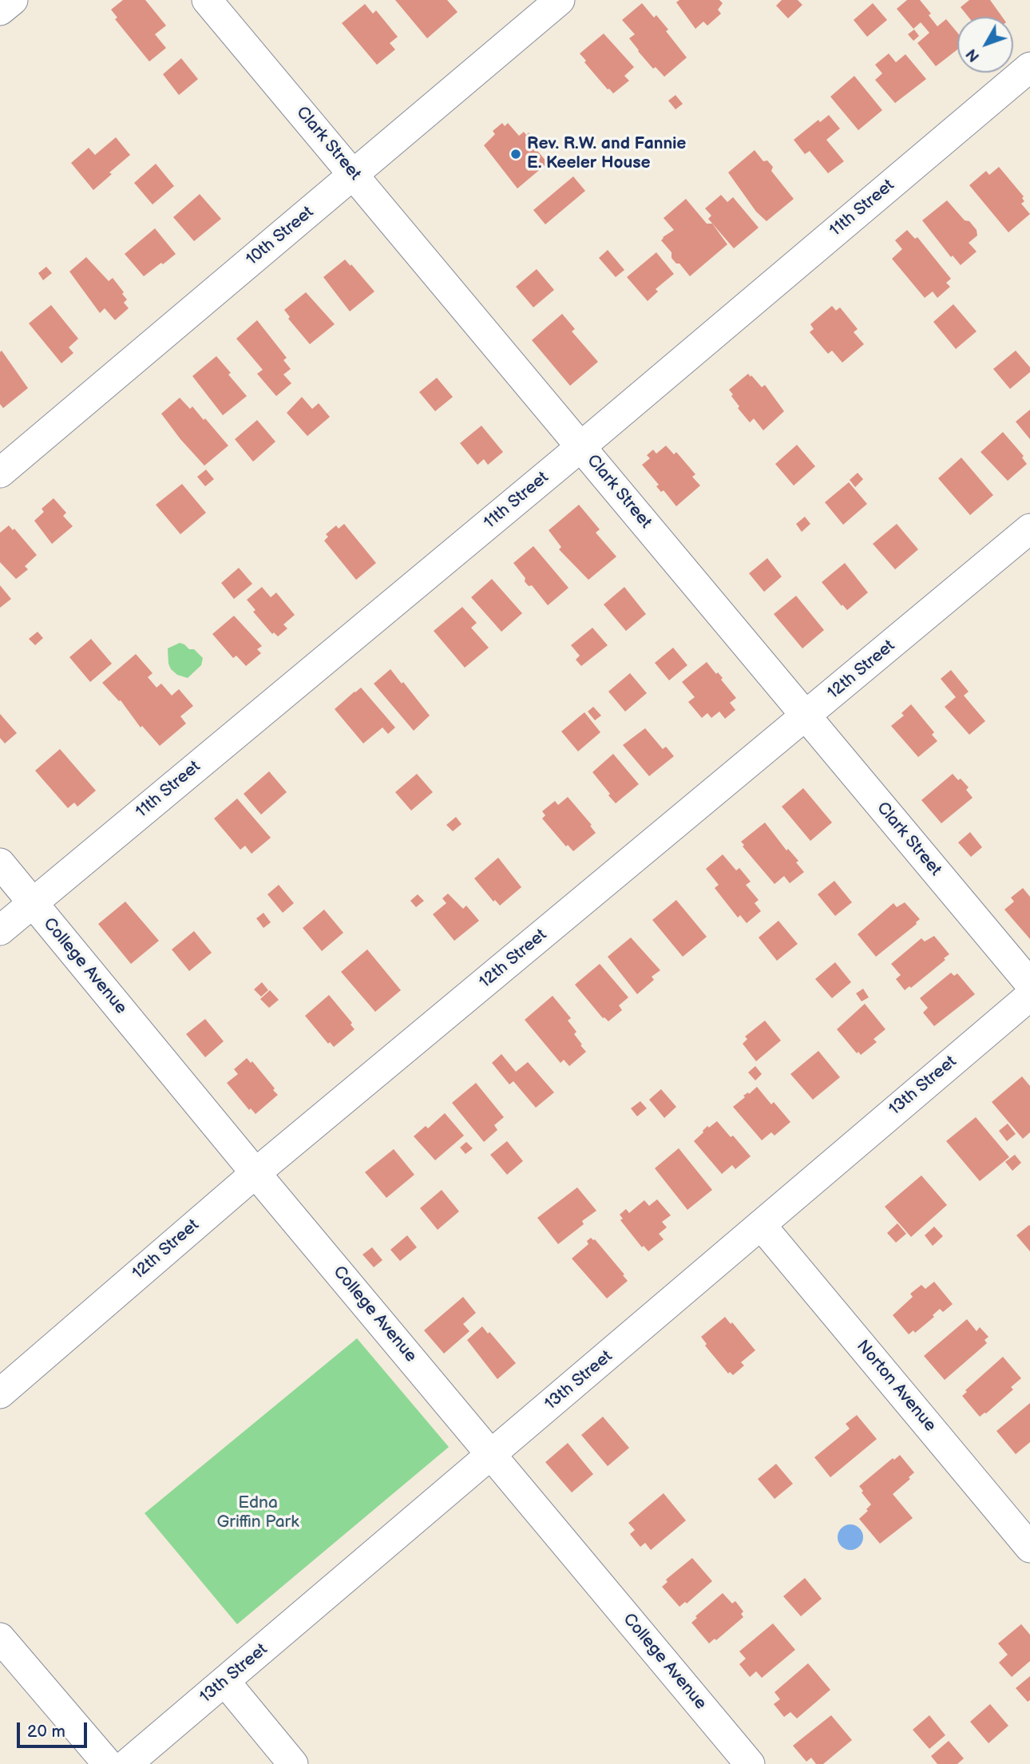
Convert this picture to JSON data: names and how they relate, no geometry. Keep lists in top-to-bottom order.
{
  "streets": {
    "street": [
      "Clark Street",
      "11th Street",
      "10th Street",
      "12th Street",
      "College Avenue",
      "13th Street",
      "Norton Avenue"
    ]
  },
  "crossings": [
    ["Clark Street", "11th Street"],
    ["Clark Street", "10th Street"],
    ["Clark Street", "12th Street"],
    ["11th Street", "College Avenue"],
    ["12th Street", "College Avenue"],
    ["College Avenue", "13th Street"],
    ["13th Street", "Norton Avenue"]
  ],
  "parks": ["Edna Griffin Park"],
  "places": ["Rev. R.W. and Fannie E. Keeler House"],
  "scale_bar": "20 m",
  "north": "bottom left"
}
